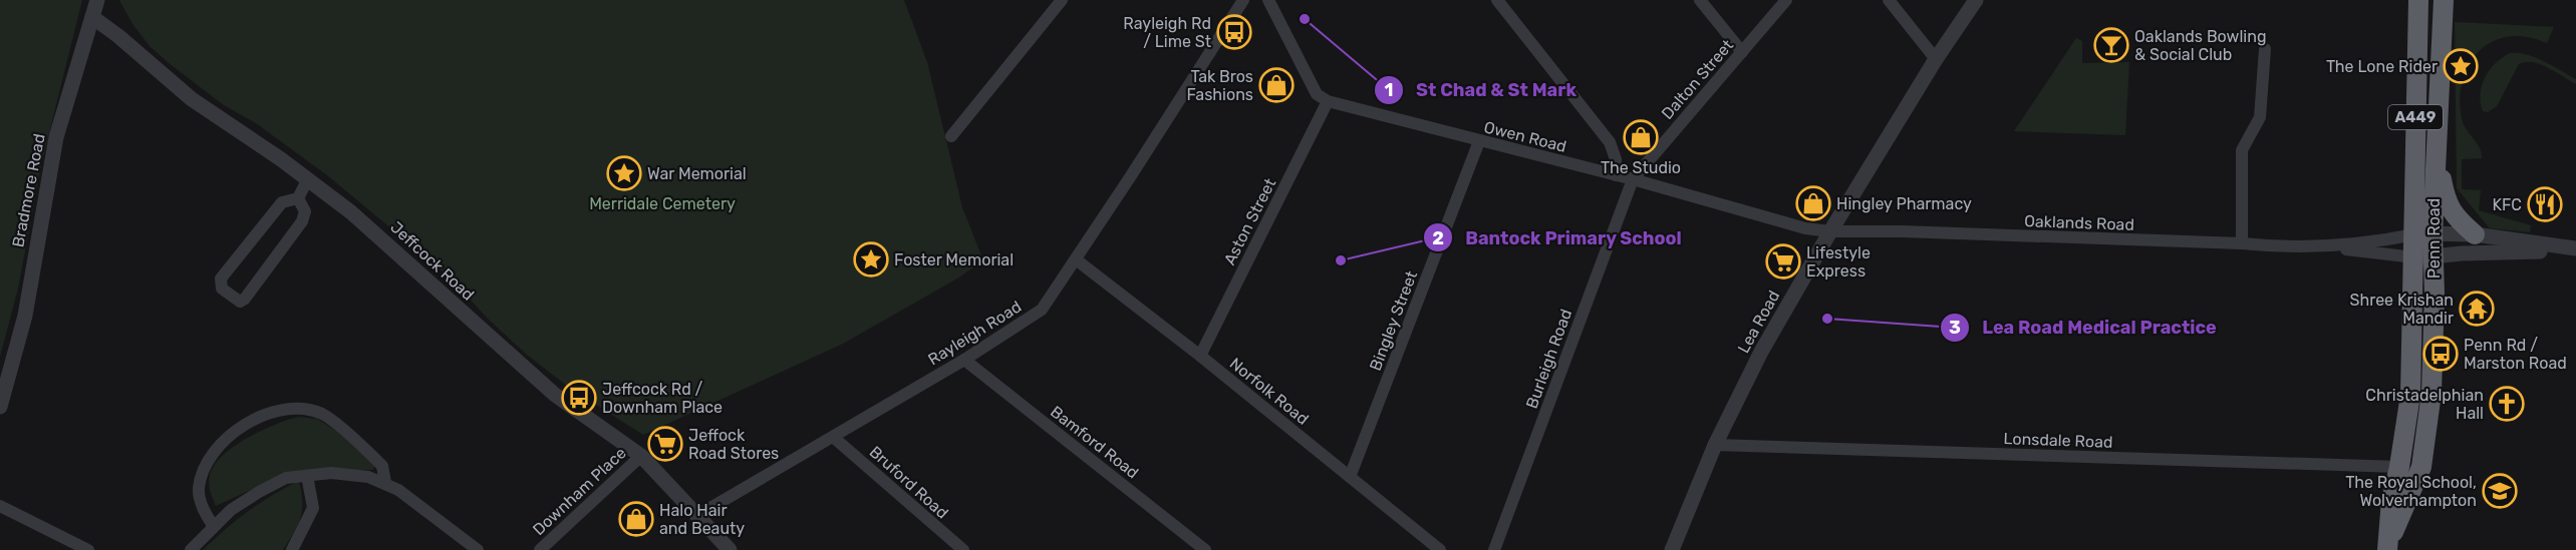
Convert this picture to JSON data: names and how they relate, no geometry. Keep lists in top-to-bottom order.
{
  "streets": {
    "highway": ["A449", "Penn Road"],
    "street": [
      "Dalton Street",
      "Owen Road",
      "Bradmore Road",
      "Aston Street",
      "Oaklands Road",
      "Jeffcock Road",
      "Bingley Street",
      "Lea Road",
      "Rayleigh Road",
      "Burleigh Road",
      "Norfolk Road",
      "Lonsdale Road",
      "Bamford Road",
      "Bruford Road",
      "Downham Place"
    ]
  },
  "crossings": [
    ["Dalton Street", "Owen Road"],
    ["Dalton Street", "Burleigh Road"],
    ["Owen Road", "Aston Street"],
    ["Owen Road", "Oaklands Road"],
    ["Owen Road", "Bingley Street"],
    ["Owen Road", "Lea Road"],
    ["Owen Road", "Burleigh Road"],
    ["Bradmore Road", "Jeffcock Road"],
    ["Aston Street", "Norfolk Road"],
    ["Oaklands Road", "Penn Road"],
    ["Oaklands Road", "Lea Road"],
    ["Penn Road", "Lonsdale Road"],
    ["Jeffcock Road", "Rayleigh Road"],
    ["Jeffcock Road", "Downham Place"],
    ["Bingley Street", "Norfolk Road"],
    ["Lea Road", "Lonsdale Road"],
    ["Rayleigh Road", "Norfolk Road"],
    ["Rayleigh Road", "Bamford Road"],
    ["Rayleigh Road", "Bruford Road"]
  ],
  "parks": ["Merridale Cemetery"],
  "places": {
    "other": ["St Chad & St Mark", "Bantock Primary School", "Lea Road Medical Practice"],
    "bus stop": ["Rayleigh Rd / Lime St", "Penn Rd / Marston Road", "Jeffcock Rd / Downham Place"],
    "bar": ["Oaklands Bowling & Social Club"],
    "place": ["The Lone Rider", "War Memorial", "Foster Memorial"],
    "shop": [
      "Tak Bros Fashions",
      "The Studio",
      "Hingley Pharmacy",
      "Halo Hair and Beauty"
    ],
    "restaurant": ["KFC"],
    "supermarket": ["Lifestyle Express", "Jeffock Road Stores"],
    "temple": ["Shree Krishan Mandir"],
    "church": ["Christadelphian Hall"],
    "school or university": ["The Royal School, Wolverhampton"]
  }
}
